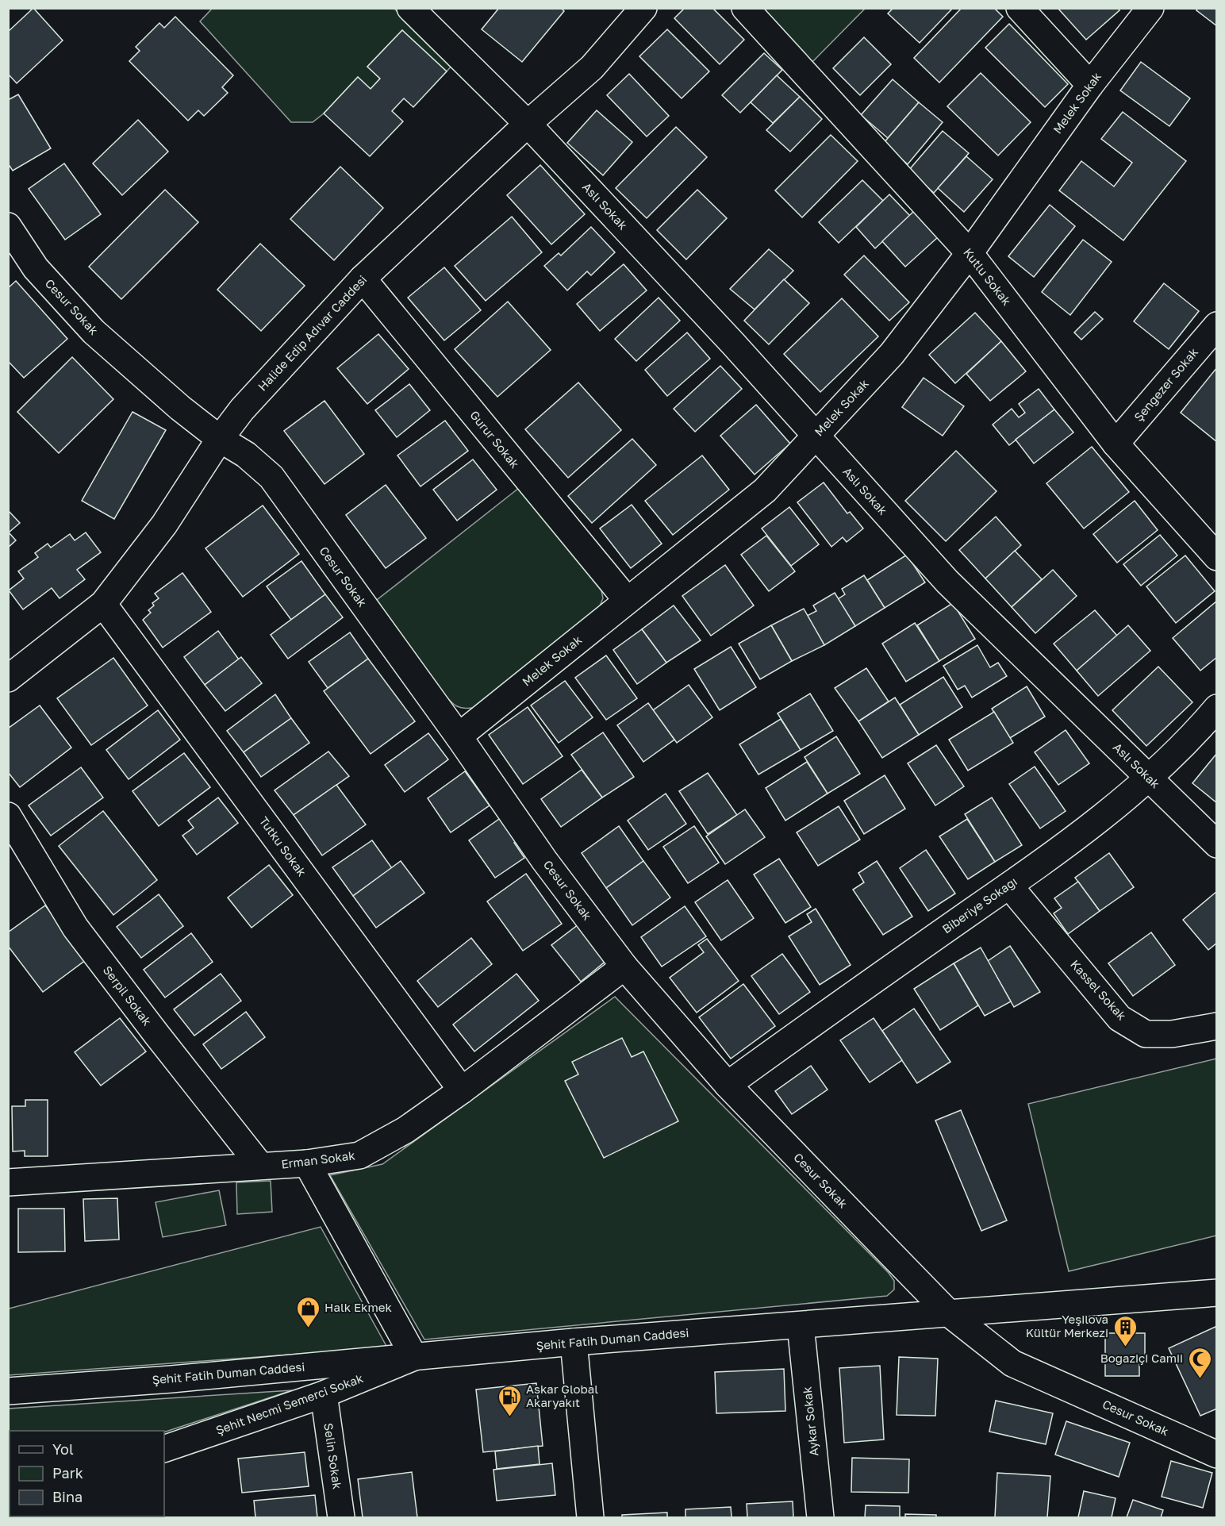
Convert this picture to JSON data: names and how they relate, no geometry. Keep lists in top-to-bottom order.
{
  "streets": {
    "street": [
      "Melek Sokak",
      "Aslı Sokak",
      "Kutlu Sokak",
      "Cesur Sokak",
      "Halide Edip Adıvar Caddesi",
      "Şengezer Sokak",
      "Gurur Sokak",
      "Tutku Sokak",
      "Biberiye Sokağı",
      "Kassel Sokak",
      "Serpil Sokak",
      "Erman Sokak",
      "Şehit Fatih Duman Caddesi",
      "Şehit Necmi Semerci Sokak",
      "Aykar Sokak",
      "Selin Sokak"
    ]
  },
  "crossings": [
    ["Melek Sokak", "Aslı Sokak"],
    ["Melek Sokak", "Kutlu Sokak"],
    ["Melek Sokak", "Cesur Sokak"],
    ["Melek Sokak", "Gurur Sokak"],
    ["Aslı Sokak", "Halide Edip Adıvar Caddesi"],
    ["Aslı Sokak", "Biberiye Sokağı"],
    ["Kutlu Sokak", "Şengezer Sokak"],
    ["Cesur Sokak", "Halide Edip Adıvar Caddesi"],
    ["Cesur Sokak", "Biberiye Sokağı"],
    ["Cesur Sokak", "Erman Sokak"],
    ["Cesur Sokak", "Şehit Fatih Duman Caddesi"],
    ["Halide Edip Adıvar Caddesi", "Gurur Sokak"],
    ["Halide Edip Adıvar Caddesi", "Tutku Sokak"],
    ["Tutku Sokak", "Erman Sokak"],
    ["Biberiye Sokağı", "Kassel Sokak"],
    ["Serpil Sokak", "Erman Sokak"],
    ["Şehit Fatih Duman Caddesi", "Şehit Necmi Semerci Sokak"],
    ["Şehit Fatih Duman Caddesi", "Aykar Sokak"],
    ["Şehit Necmi Semerci Sokak", "Selin Sokak"]
  ],
  "places": {
    "shop": ["Halk Ekmek"],
    "building": ["Yeşilova Kültür Merkezi"],
    "mosque": ["Boğaziçi Camii"],
    "fuel station": ["Askar Global Akaryakıt"]
  },
  "legend": ["Yol", "Park", "Bina"]
}
